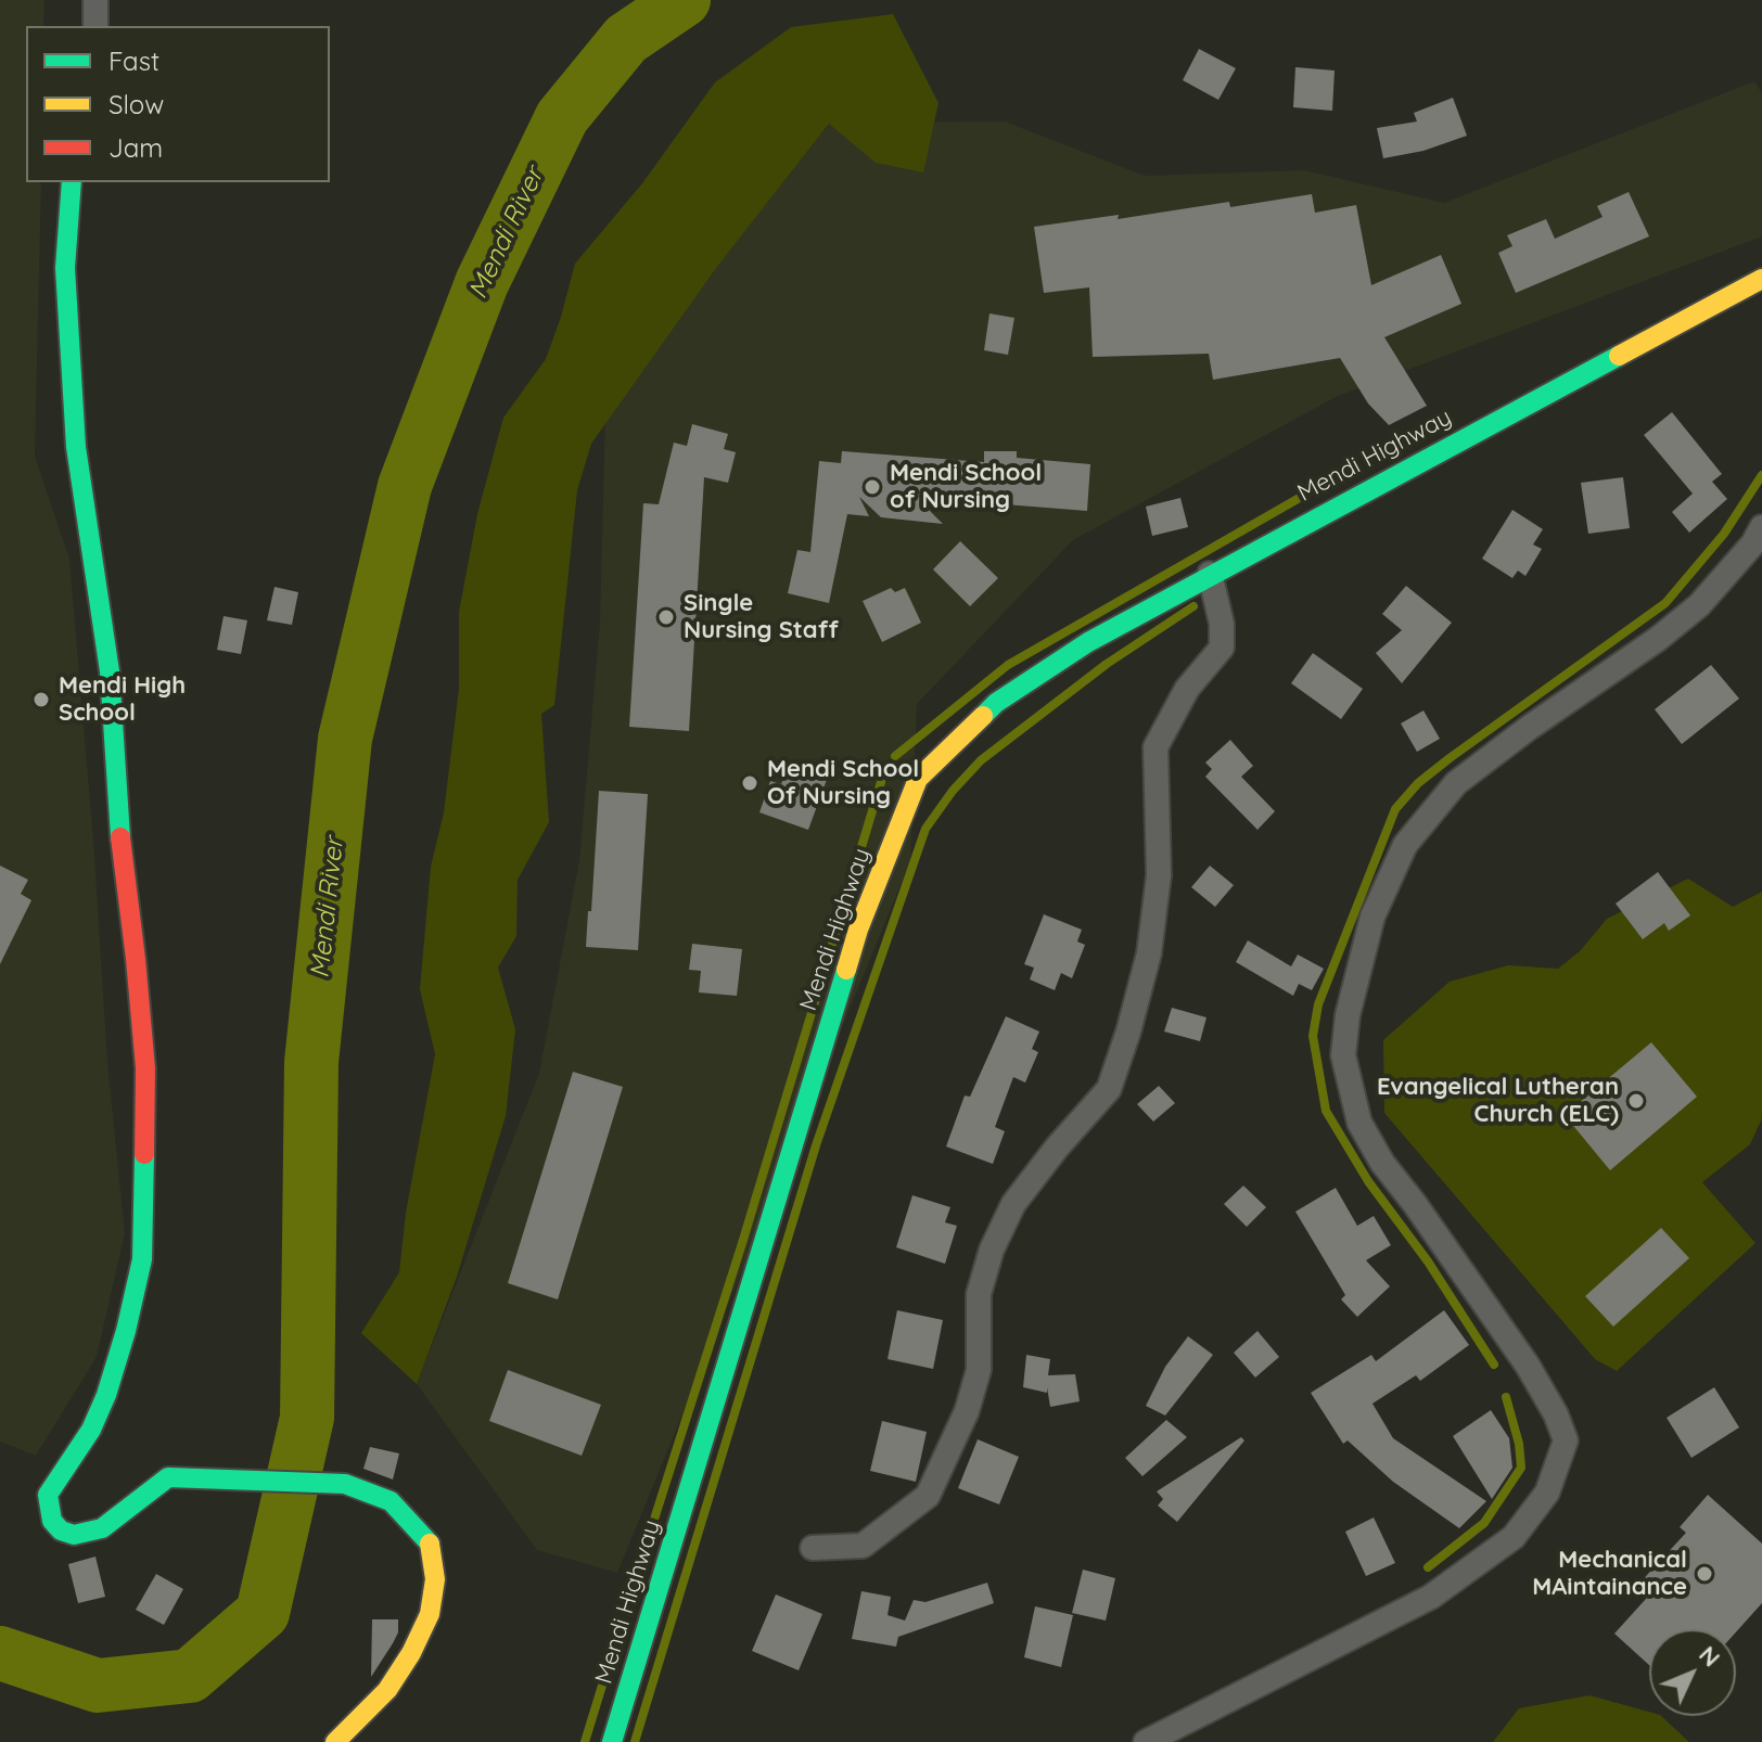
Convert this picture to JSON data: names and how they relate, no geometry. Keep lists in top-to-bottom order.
{
  "streets": {
    "street": ["Mendi Highway"]
  },
  "water": ["Mendi River"],
  "places": [
    "Mendi School of Nursing",
    "Single Nursing Staff",
    "Mendi High School",
    "Mendi School Of Nursing",
    "Evangelical Lutheran Church (ELC)",
    "Mechanical MAintainance"
  ],
  "legend": ["Fast", "Slow", "Jam"],
  "north": "top right"
}
